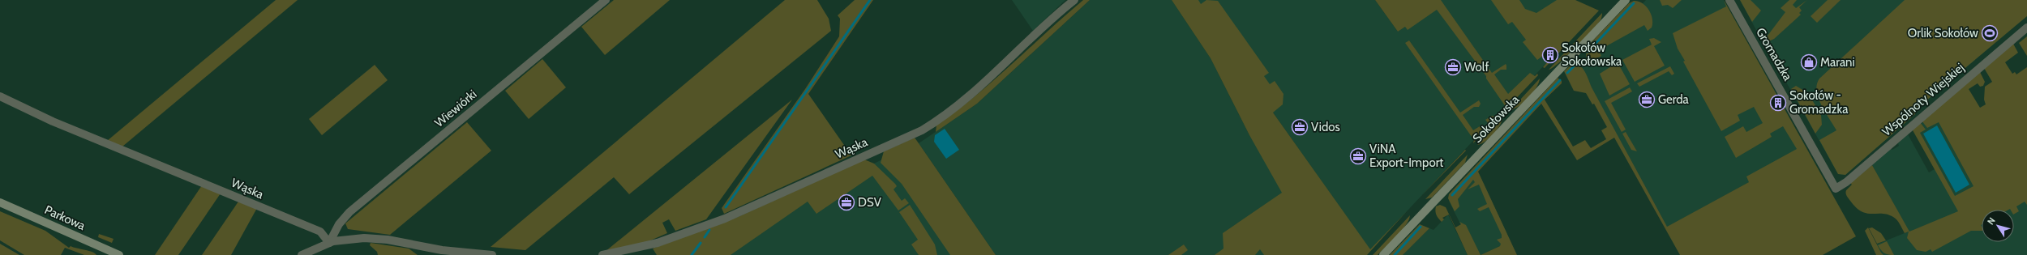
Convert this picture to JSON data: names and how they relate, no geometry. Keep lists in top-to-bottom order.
{
  "streets": {
    "street": [
      "Gromadzka",
      "Wspólnoty Wiejskiej",
      "Wiewiórki",
      "Sokołowska",
      "Wąska",
      "Parkowa"
    ]
  },
  "crossings": [
    ["Gromadzka", "Wspólnoty Wiejskiej"],
    ["Wiewiórki", "Wąska"]
  ],
  "places": {
    "sports": ["Orlik Sokołów"],
    "building": ["Sokołów Sokołowska", "Sokołów - Gromadzka"],
    "shop": ["Marani"],
    "office": [
      "Wolf",
      "Gerda",
      "Vidos",
      "ViNA Export-Import",
      "DSV"
    ]
  },
  "north": "top left"
}
